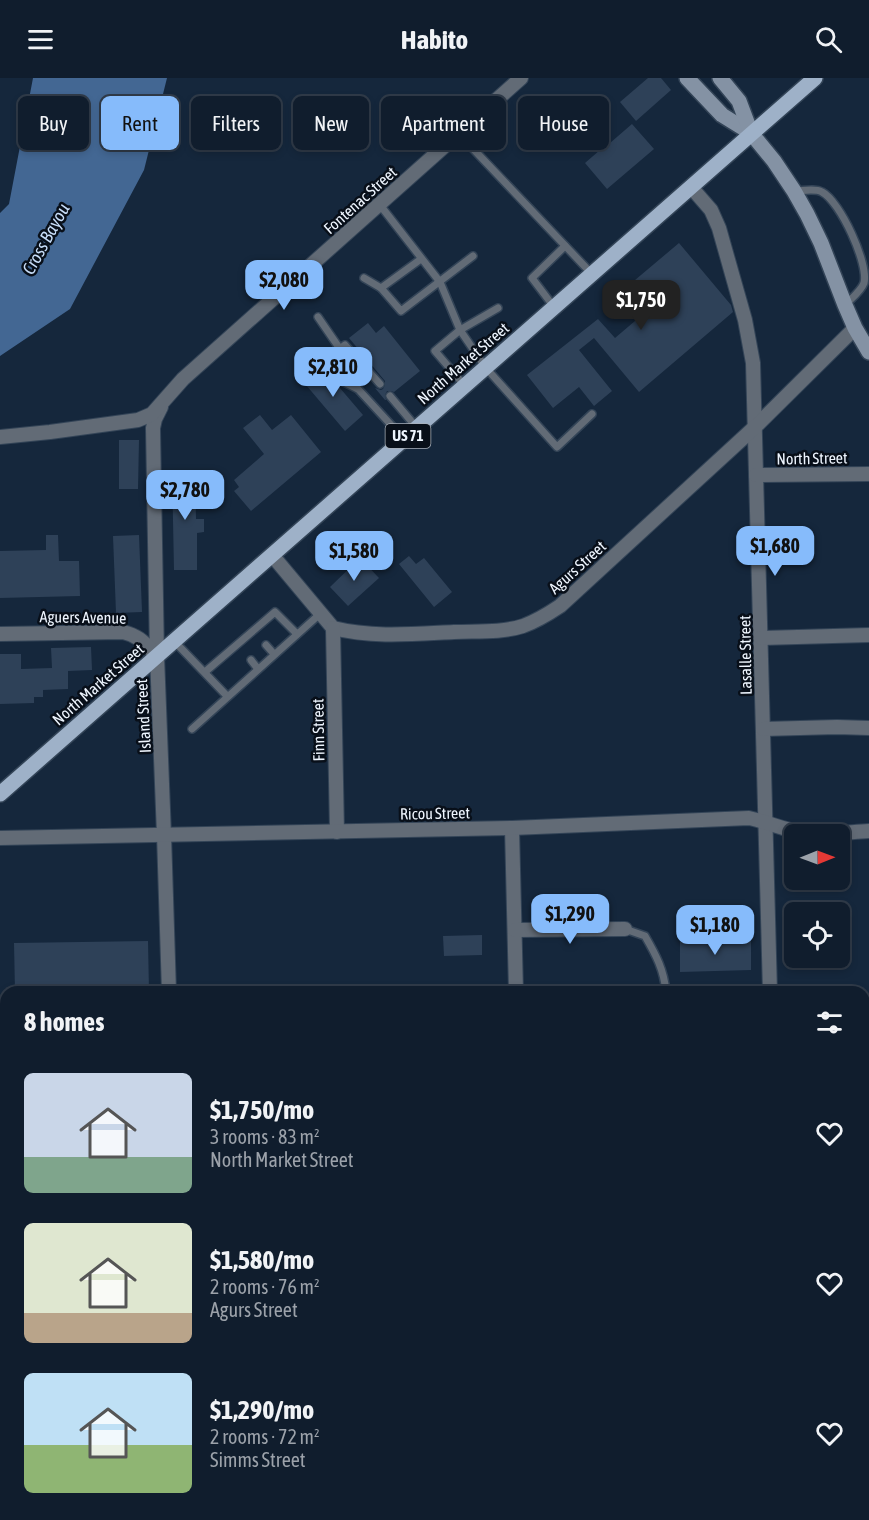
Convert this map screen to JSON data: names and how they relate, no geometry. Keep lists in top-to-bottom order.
{
  "streets": {
    "main road": ["North Market Street", "US 71"],
    "street": [
      "Fontenac Street",
      "North Street",
      "Agurs Street",
      "Aguers Avenue",
      "Lasalle Street",
      "Island Street",
      "Finn Street",
      "Ricou Street"
    ]
  },
  "crossings": [
    ["Fontenac Street", "Island Street"],
    ["North Market Street", "Aguers Avenue"],
    ["North Market Street", "Lasalle Street"],
    ["North Market Street", "Island Street"],
    ["North Street", "Lasalle Street"],
    ["Agurs Street", "Lasalle Street"],
    ["Agurs Street", "Finn Street"],
    ["Aguers Avenue", "Island Street"],
    ["Lasalle Street", "Ricou Street"],
    ["Island Street", "Ricou Street"],
    ["Finn Street", "Ricou Street"]
  ],
  "water": ["Cross Bayou"],
  "north": "right",
  "page": {
    "header": "Habito",
    "chip": [
      "Buy",
      "Rent",
      "Filters",
      "New",
      "Apartment",
      "House"
    ],
    "price": [
      "$2,080",
      "$1,750",
      "$2,810",
      "$2,780",
      "$1,680",
      "$1,580",
      "$1,290",
      "$1,180"
    ],
    "heading": "8 homes",
    "list": [
      {
        "name": "$1,750/mo",
        "note": "3 rooms · 83 m² · North Market Street"
      },
      {
        "name": "$1,580/mo",
        "note": "2 rooms · 76 m² · Agurs Street"
      },
      {
        "name": "$1,290/mo",
        "note": "2 rooms · 72 m² · Simms Street"
      }
    ]
  }
}
